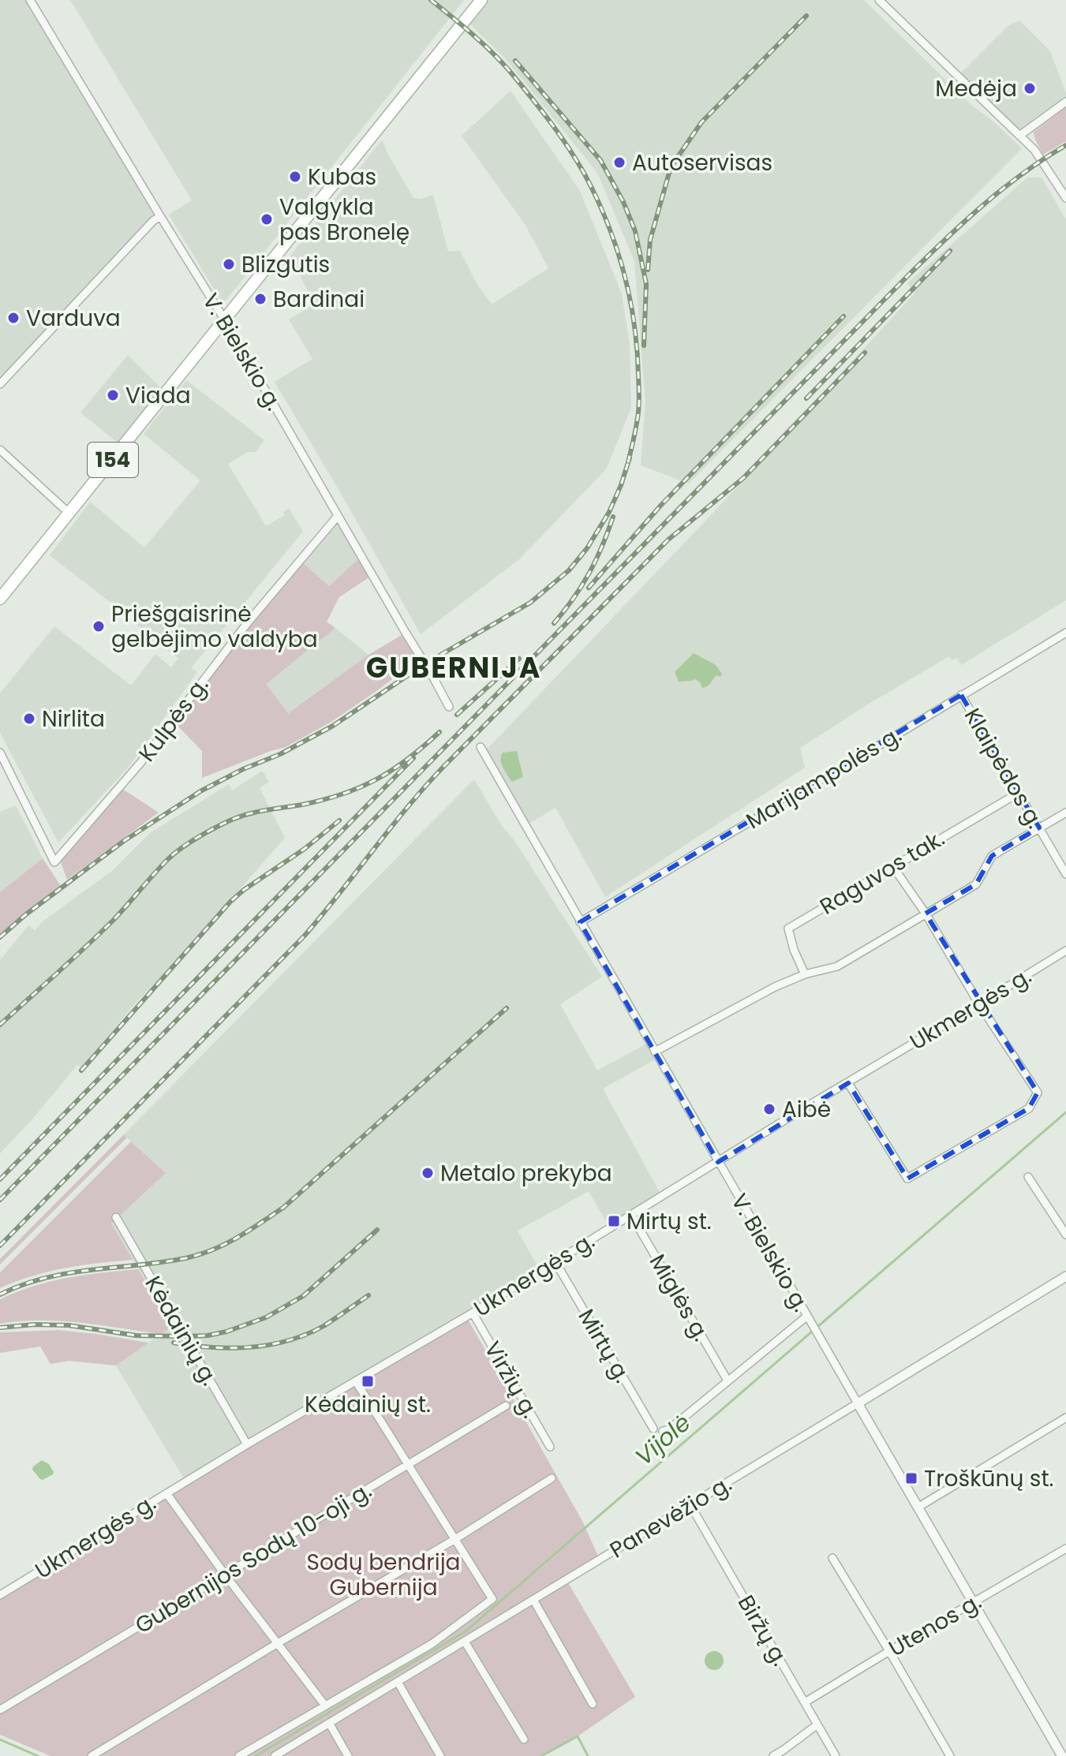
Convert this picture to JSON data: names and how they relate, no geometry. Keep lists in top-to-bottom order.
{
  "streets": {
    "main road": ["154"],
    "street": [
      "V. Bielskio g.",
      "Kulpės g.",
      "Klaipėdos g.",
      "Marijampolės g.",
      "Raguvos tak.",
      "Ukmergės g.",
      "Miglės g.",
      "Kėdainių g.",
      "Mirtų g.",
      "Viržių g.",
      "Panevėžio g.",
      "Gubernijos Sodų 10-oji g.",
      "Utenos g.",
      "Biržų g."
    ]
  },
  "crossings": [
    ["V. Bielskio g.", "154"],
    ["V. Bielskio g.", "Kulpės g."],
    ["V. Bielskio g.", "Marijampolės g."],
    ["V. Bielskio g.", "Ukmergės g."],
    ["V. Bielskio g.", "Panevėžio g."],
    ["V. Bielskio g.", "Utenos g."],
    ["Klaipėdos g.", "Marijampolės g."],
    ["Klaipėdos g.", "Raguvos tak."],
    ["Ukmergės g.", "Miglės g."],
    ["Ukmergės g.", "Kėdainių g."],
    ["Ukmergės g.", "Mirtų g."],
    ["Ukmergės g.", "Viržių g."],
    ["Panevėžio g.", "Biržų g."],
    ["Utenos g.", "Biržų g."]
  ],
  "districts": ["GUBERNIJA"],
  "water": ["Vijolė"],
  "parks": ["Sodų bendrija Gubernija"],
  "places": {
    "other": [
      "Medėja",
      "Autoservisas",
      "Kubas",
      "Valgykla pas Bronelę",
      "Blizgutis",
      "Bardinai",
      "Varduva",
      "Viada",
      "Priešgaisrinė gelbėjimo valdyba",
      "Nirlita",
      "Aibė",
      "Metalo prekyba"
    ],
    "transit": ["Mirtų st.", "Kėdainių st.", "Troškūnų st."]
  }
}
